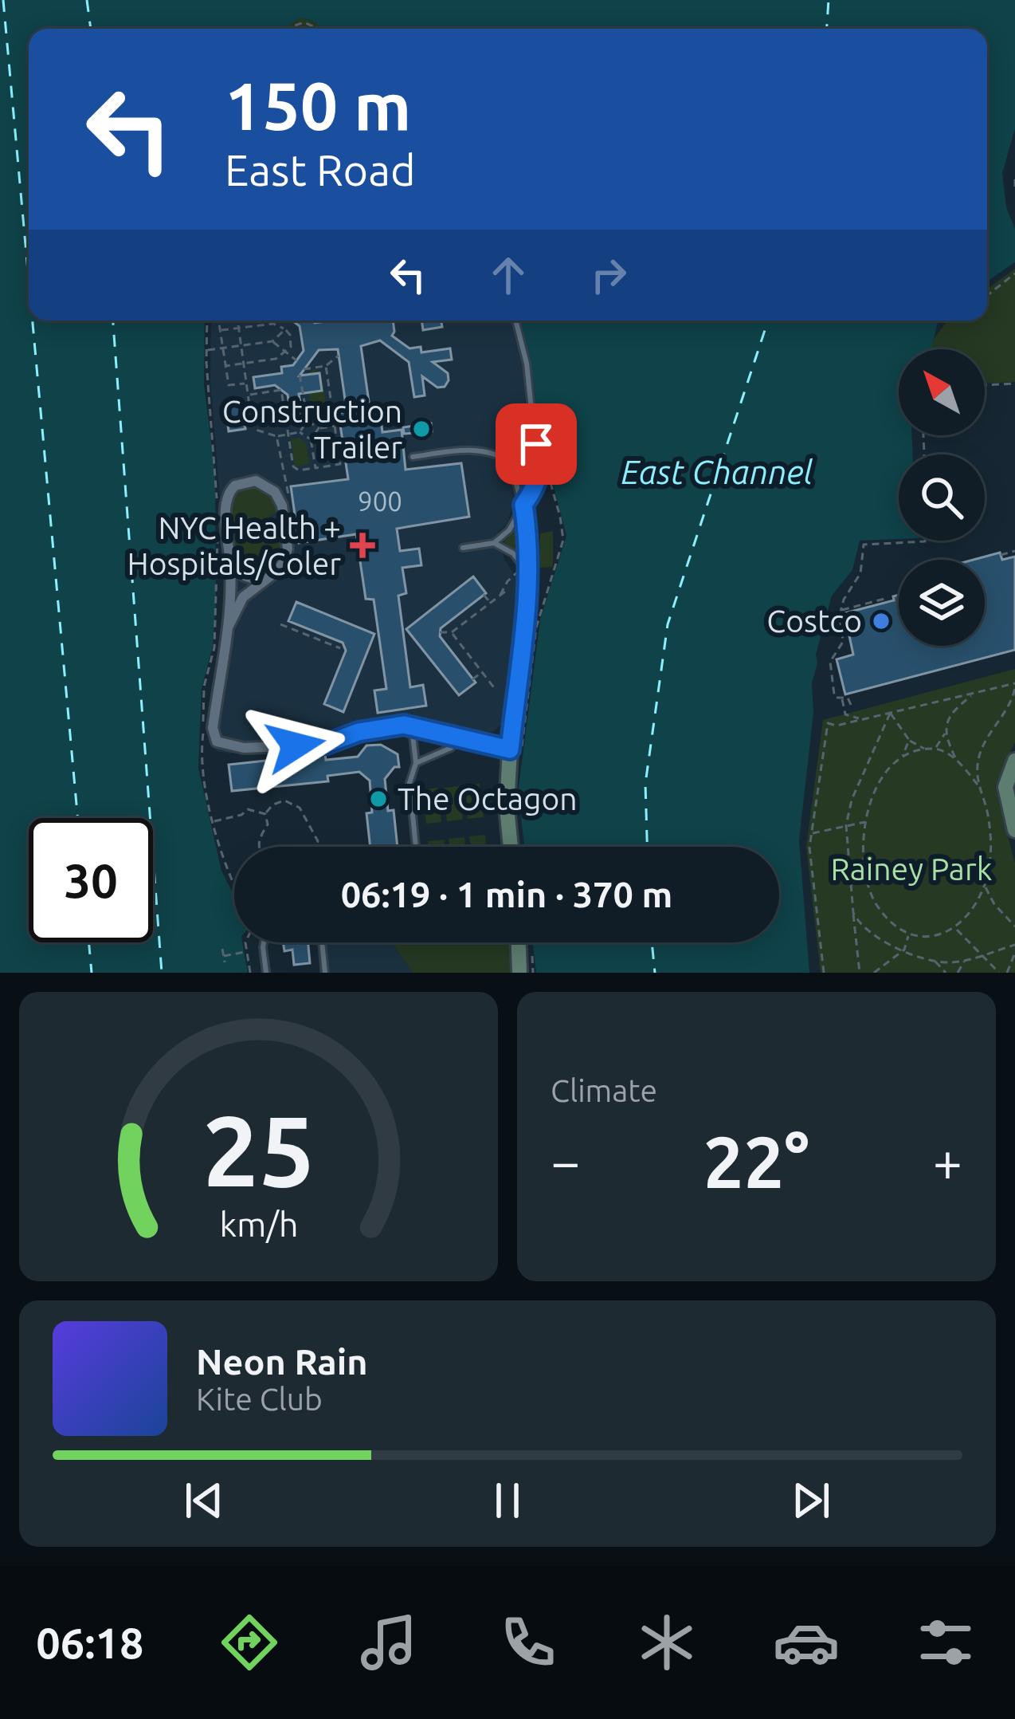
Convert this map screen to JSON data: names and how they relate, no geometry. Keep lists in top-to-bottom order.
{
  "water": ["East Channel"],
  "parks": ["Rainey Park"],
  "places": {
    "other": ["Construction Trailer", "Costco", "The Octagon"],
    "health": ["NYC Health + Hospitals/Coler"]
  },
  "house_numbers": ["900"],
  "north": "top left",
  "page": {
    "turn": ["150 m", "East Road"],
    "limit": "30",
    "trip": "06:19 · 1 min · 370 m",
    "tile": "Climate",
    "heat": ["−", "22°", "+"],
    "song": ["Neon Rain", "Kite Club"],
    "tabs": "06:18",
    "gauge": ["25", "km/h"]
  }
}
